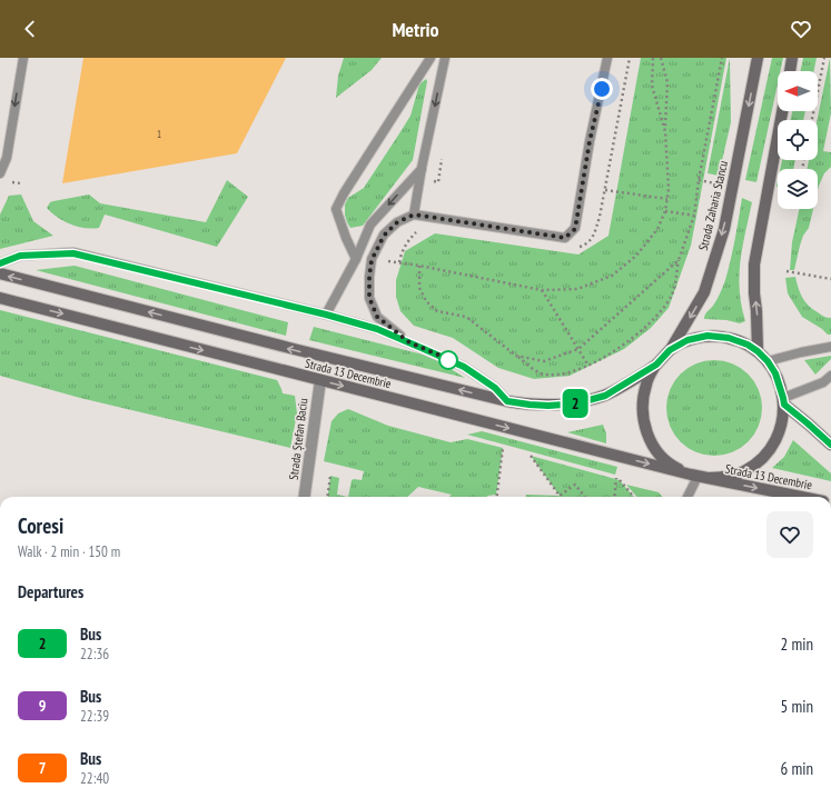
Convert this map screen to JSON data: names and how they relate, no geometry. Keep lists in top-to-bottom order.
{
  "streets": {
    "main road": ["Strada Zaharia Stancu", "Strada 13 Decembrie"],
    "street": ["Strada Ștefan Baciu"]
  },
  "crossings": [
    ["Strada Zaharia Stancu", "Strada 13 Decembrie"],
    ["Strada 13 Decembrie", "Strada Ștefan Baciu"]
  ],
  "lines": ["bus line 2"],
  "house_numbers": ["1"],
  "north": "left",
  "page": {
    "header": "Metrio",
    "on_map": "2",
    "heading": [
      ["Coresi", "Walk · 2 min · 150 m"],
      "Departures"
    ],
    "list": [
      {
        "mark": "2",
        "name": "Bus",
        "note": "22:36",
        "value": "2 min"
      },
      {
        "mark": "9",
        "name": "Bus",
        "note": "22:39",
        "value": "5 min"
      },
      {
        "mark": "7",
        "name": "Bus",
        "note": "22:40",
        "value": "6 min"
      }
    ]
  }
}
